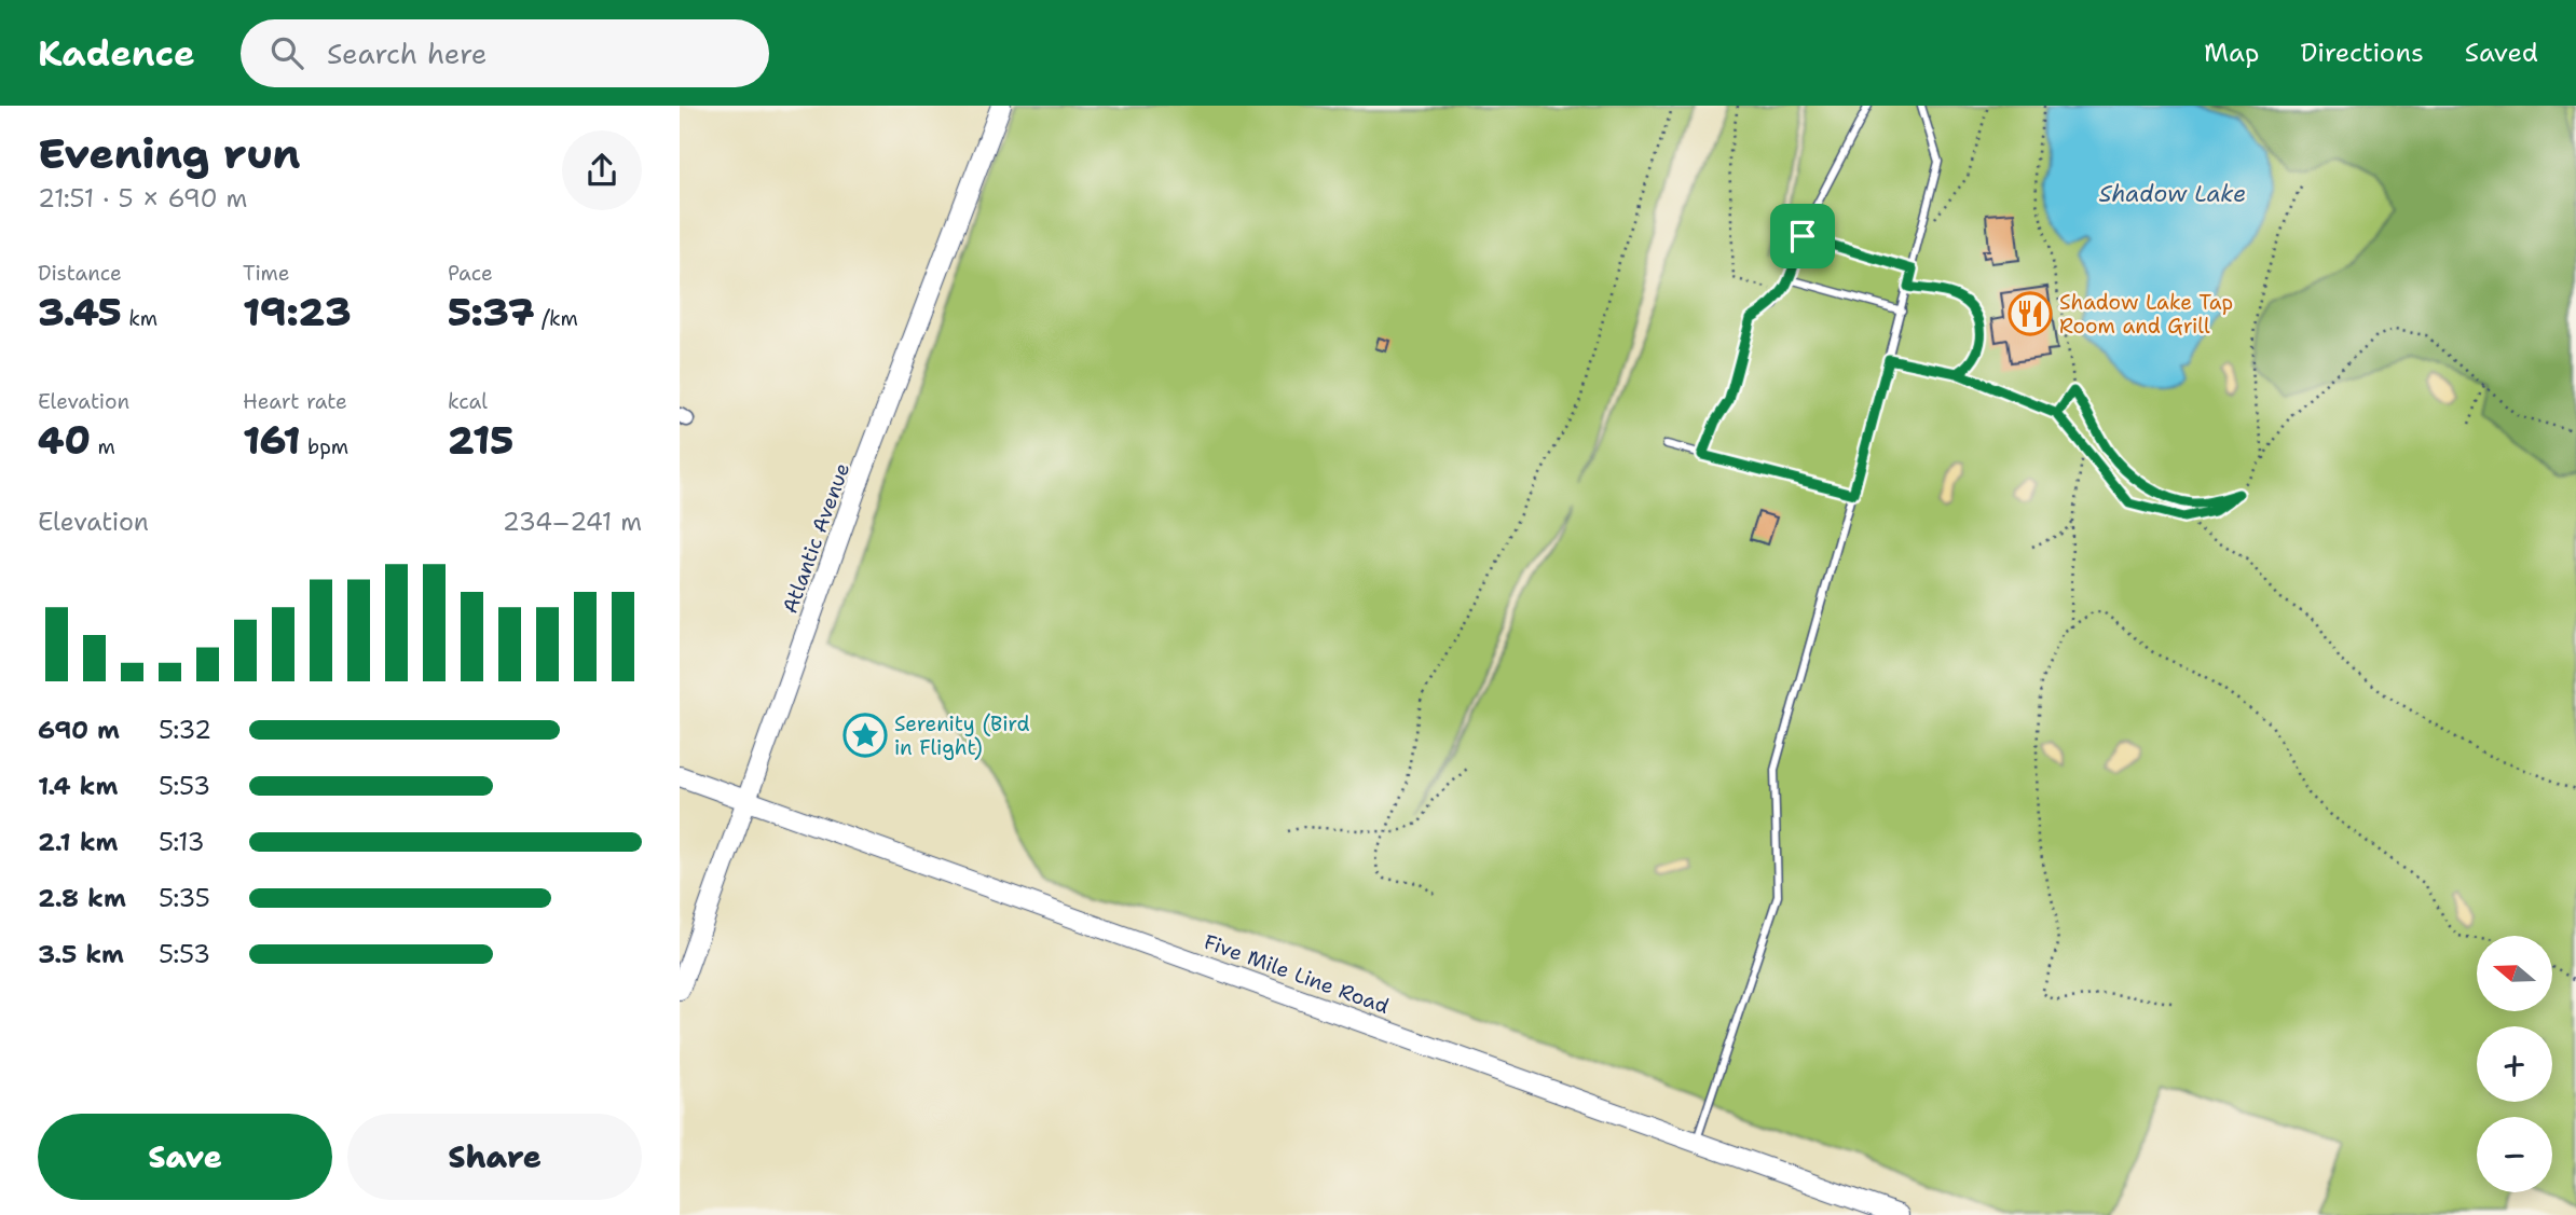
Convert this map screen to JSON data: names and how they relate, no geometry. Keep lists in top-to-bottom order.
{
  "streets": {
    "main road": ["Atlantic Avenue", "Five Mile Line Road"]
  },
  "crossings": [
    ["Atlantic Avenue", "Five Mile Line Road"]
  ],
  "water": ["Shadow Lake"],
  "places": {
    "restaurant": ["Shadow Lake Tap Room and Grill"],
    "place": ["Serenity (Bird in Flight)"]
  },
  "north": "left",
  "page": {
    "header": "Kadence",
    "search": "Search here",
    "nav": ["Map", "Directions", "Saved"],
    "heading": ["Evening run", "21:51 · 5 × 690 m"],
    "stats": [
      ["Distance", "3.45 km"],
      ["Time", "19:23"],
      ["Pace", "5:37 /km"],
      ["Elevation", "40 m"],
      ["Heart rate", "161 bpm"],
      ["kcal", "215"]
    ],
    "chart": ["Elevation", "234–241 m"],
    "list": [
      {
        "name": "690 m",
        "note": "5:32"
      },
      {
        "name": "1.4 km",
        "note": "5:53"
      },
      {
        "name": "2.1 km",
        "note": "5:13"
      },
      {
        "name": "2.8 km",
        "note": "5:35"
      },
      {
        "name": "3.5 km",
        "note": "5:53"
      }
    ],
    "map_buttons": ["+", "−"],
    "buttons": ["Save", "Share"]
  }
}
